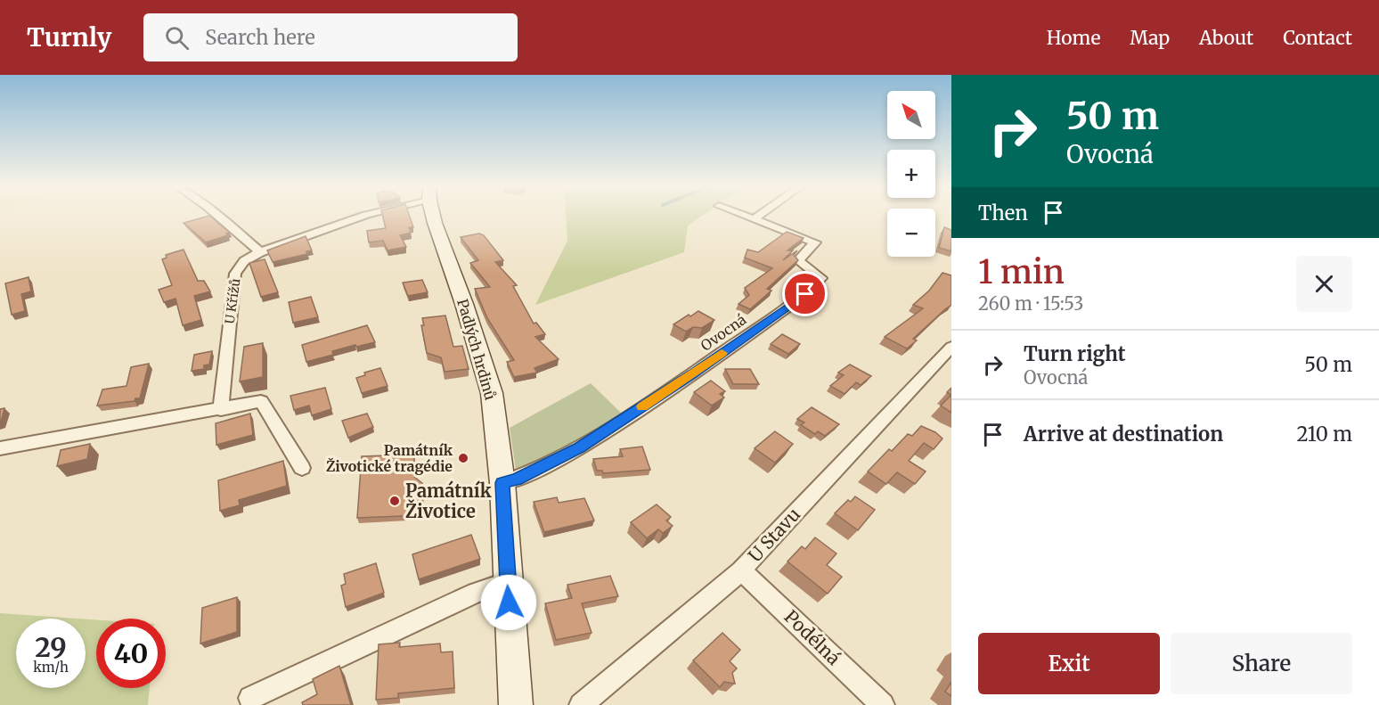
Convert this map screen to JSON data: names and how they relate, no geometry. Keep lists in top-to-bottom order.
{
  "streets": {
    "street": [
      "U Křížů",
      "Ovocná",
      "Padlých hrdinů",
      "U Stavu",
      "Podélná"
    ]
  },
  "crossings": [
    ["Ovocná", "Padlých hrdinů"],
    ["U Stavu", "Podélná"]
  ],
  "places": ["Památník Životické tragédie", "Památník Životice"],
  "north": "top left",
  "page": {
    "header": "Turnly",
    "search": "Search here",
    "nav": [
      "Home",
      "Map",
      "About",
      "Contact"
    ],
    "turn": ["50 m", "Ovocná"],
    "map_buttons": ["+", "−"],
    "then": "Then",
    "heading": ["1 min", "260 m · 15:53"],
    "list": [
      {
        "name": "Turn right",
        "note": "Ovocná",
        "value": "50 m"
      },
      {
        "name": "Arrive at destination",
        "value": "210 m"
      }
    ],
    "speed": "29 km/h",
    "limit": "40",
    "buttons": ["Exit", "Share"]
  }
}
